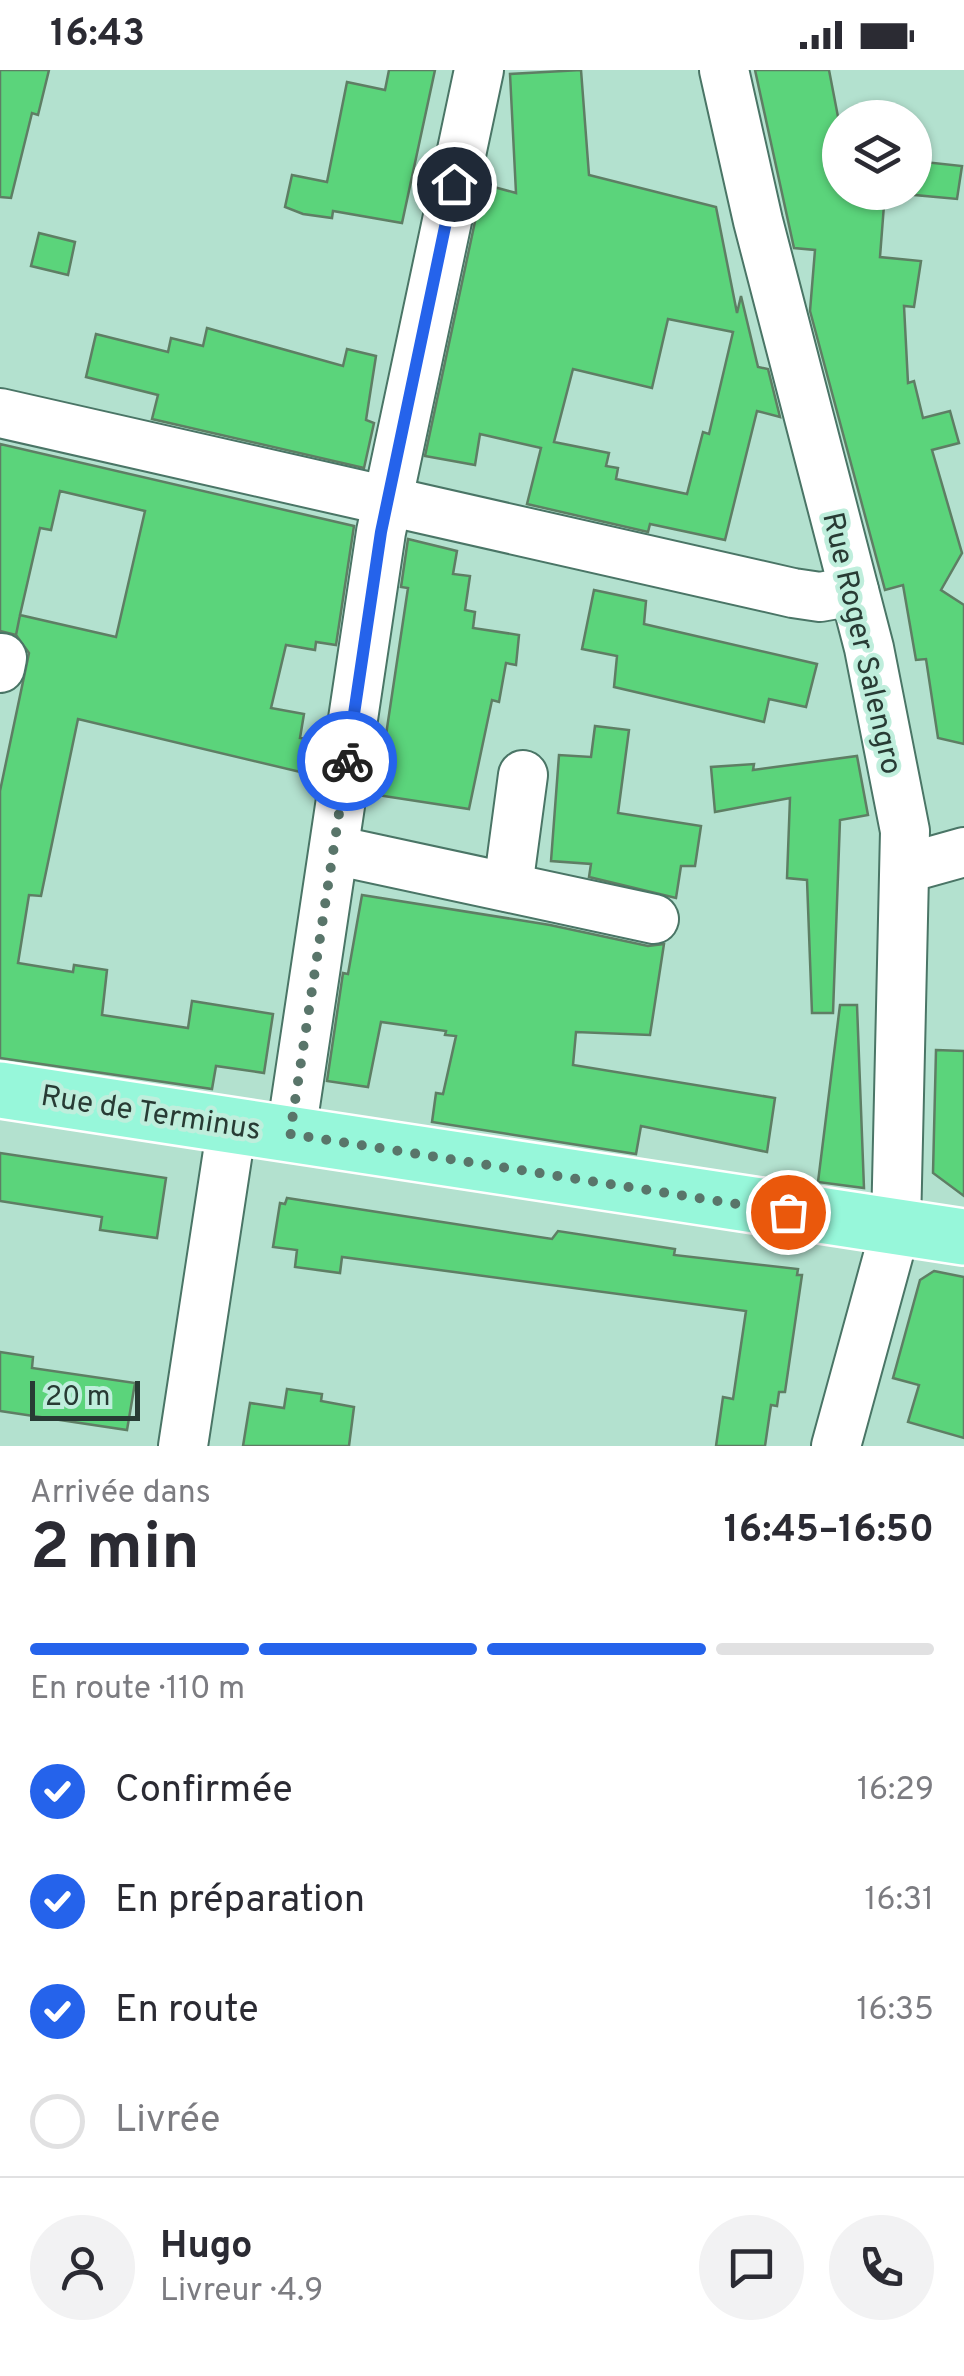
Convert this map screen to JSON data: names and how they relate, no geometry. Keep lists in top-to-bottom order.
{
  "streets": {
    "main road": ["Rue de Terminus"],
    "street": ["Rue Roger Salengro"]
  },
  "crossings": [
    ["Rue Roger Salengro", "Rue de Terminus"]
  ],
  "scale_bar": "20 m",
  "page": {
    "status": "16:43",
    "scale": "20 m",
    "heading": ["2 min", "Arrivée dans", "16:45–16:50"],
    "panel": ["Hugo", "Livreur · 4.9"],
    "bar": "En route · 110 m",
    "list": [
      ["Confirmée", "16:29"],
      ["En préparation", "16:31"],
      ["En route", "16:35"],
      "Livrée"
    ]
  }
}
